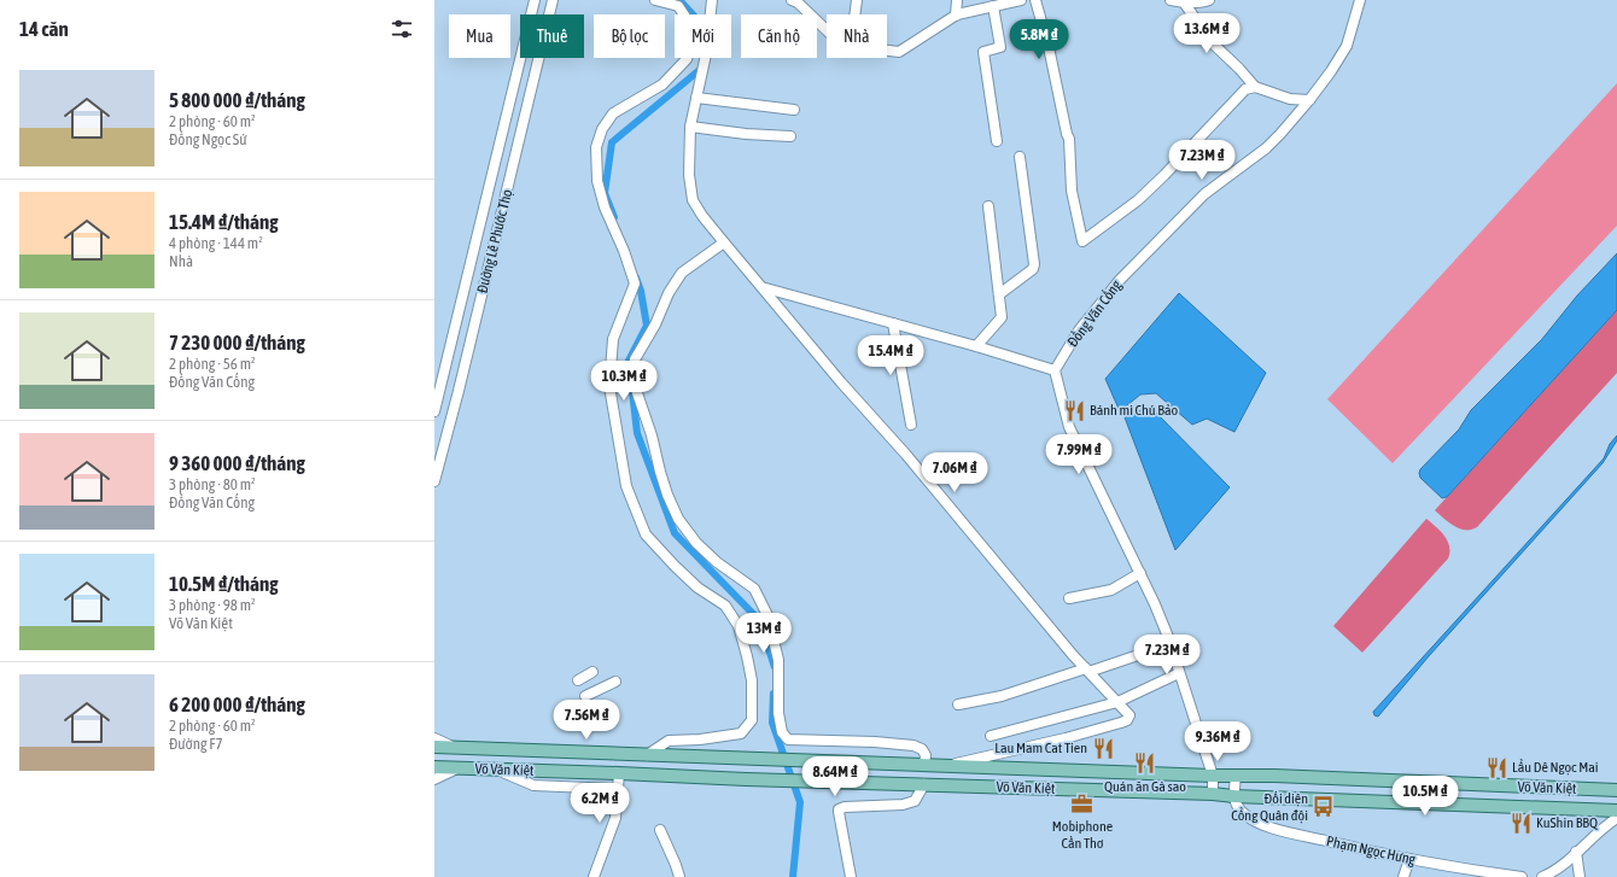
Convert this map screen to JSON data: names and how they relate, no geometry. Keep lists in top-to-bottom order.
{
  "streets": {
    "main road": ["Võ Văn Kiệt"],
    "street": ["Đường Lê Phước Thọ", "Đồng Văn Cống", "Phạm Ngọc Hưng"]
  },
  "crossings": [
    ["Võ Văn Kiệt", "Phạm Ngọc Hưng"]
  ],
  "places": {
    "restaurant": [
      "Bánh mì Chú Bảo",
      "Lau Mam Cat Tien",
      "Quán ăn Gà sao",
      "Lẩu Dê Ngọc Mai",
      "KuShin BBQ"
    ],
    "office": ["Mobiphone Cần Thơ"],
    "bus stop": ["Đối diện Cổng Quân đội"]
  },
  "page": {
    "heading": "14 căn",
    "price": [
      "13.6M ₫",
      "5.8M ₫",
      "7.23M ₫",
      "15.4M ₫",
      "10.3M ₫",
      "7.99M ₫",
      "7.06M ₫",
      "13M ₫",
      "7.23M ₫",
      "7.56M ₫",
      "9.36M ₫",
      "8.64M ₫",
      "10.5M ₫",
      "6.2M ₫"
    ],
    "chip": [
      "Mua",
      "Thuê",
      "Bộ lọc",
      "Mới",
      "Căn hộ",
      "Nhà"
    ],
    "list": [
      {
        "name": "5 800 000 ₫/tháng",
        "note": "2 phòng · 60 m² · Đồng Ngọc Sứ"
      },
      {
        "name": "15.4M ₫/tháng",
        "note": "4 phòng · 144 m² · Nhà"
      },
      {
        "name": "7 230 000 ₫/tháng",
        "note": "2 phòng · 56 m² · Đồng Văn Cống"
      },
      {
        "name": "9 360 000 ₫/tháng",
        "note": "3 phòng · 80 m² · Đồng Văn Cống"
      },
      {
        "name": "10.5M ₫/tháng",
        "note": "3 phòng · 98 m² · Võ Văn Kiệt"
      },
      {
        "name": "6 200 000 ₫/tháng",
        "note": "2 phòng · 60 m² · Đường F7"
      }
    ]
  }
}
